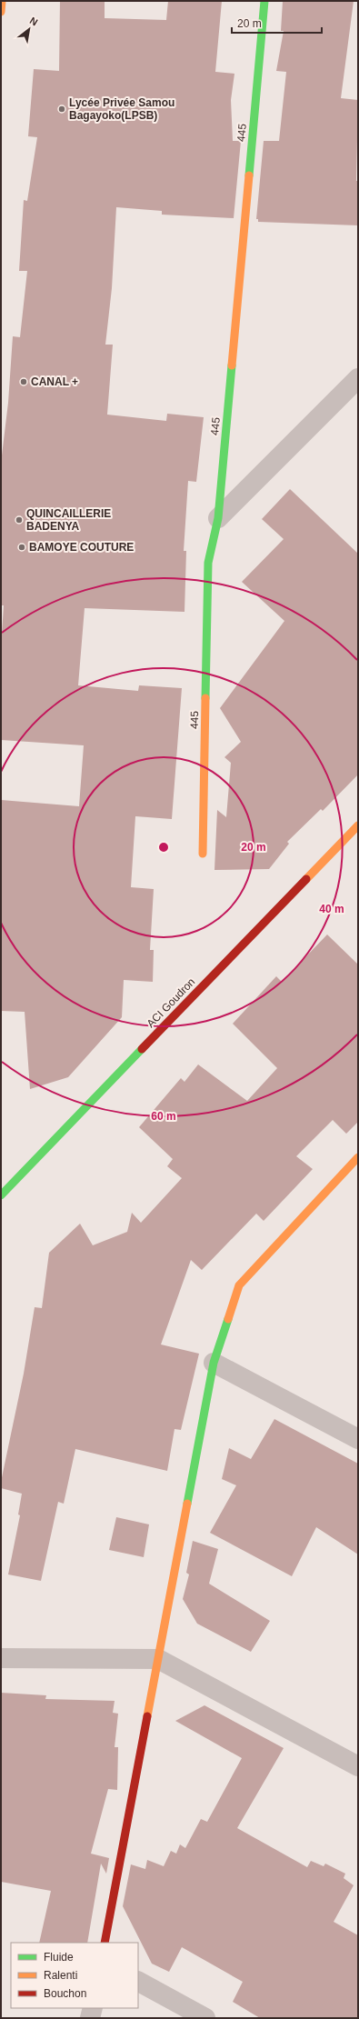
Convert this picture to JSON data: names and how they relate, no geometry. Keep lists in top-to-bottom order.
{
  "streets": {
    "street": ["445", "ACI Goudron"]
  },
  "places": [
    "Lycée Privée Samou Bagayoko(LPSB)",
    "CANAL +",
    "QUINCAILLERIE BADENYA",
    "BAMOYE COUTURE"
  ],
  "legend": ["Fluide", "Ralenti", "Bouchon"],
  "scale_bar": "20 m",
  "north": "top right",
  "rings": ["20 m", "40 m", "60 m"]
}
